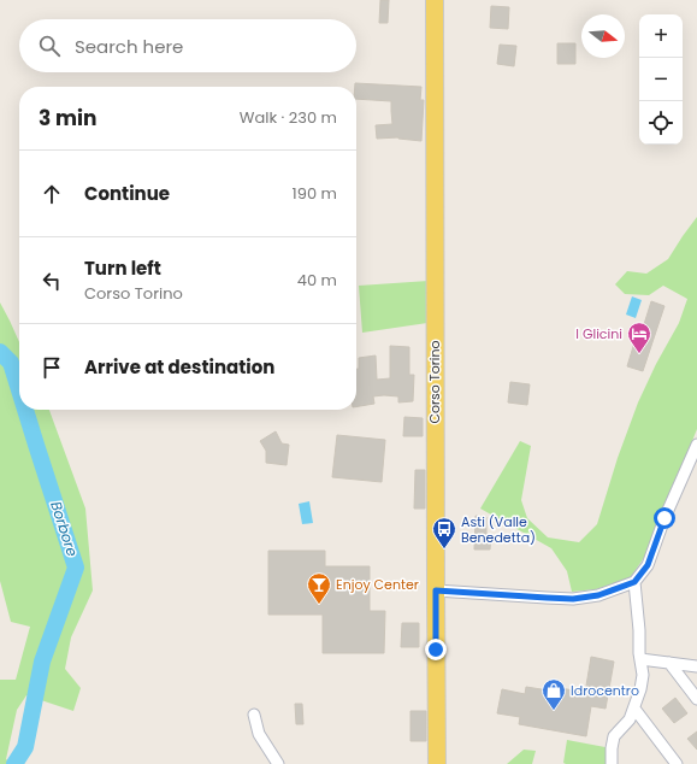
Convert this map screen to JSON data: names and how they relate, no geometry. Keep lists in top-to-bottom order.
{
  "streets": {
    "main road": ["Corso Torino"]
  },
  "water": ["Borbore"],
  "places": {
    "hotel": ["I Glicini"],
    "bus stop": ["Asti (Valle Benedetta)"],
    "bar": ["Enjoy Center"],
    "shop": ["Idrocentro"]
  },
  "north": "right",
  "page": {
    "map_buttons": ["+", "−"],
    "search": "Search here",
    "heading": ["3 min", "Walk · 230 m"],
    "list": [
      ["Continue", "190 m"],
      ["Turn left", "Corso Torino", "40 m"],
      "Arrive at destination"
    ]
  }
}
